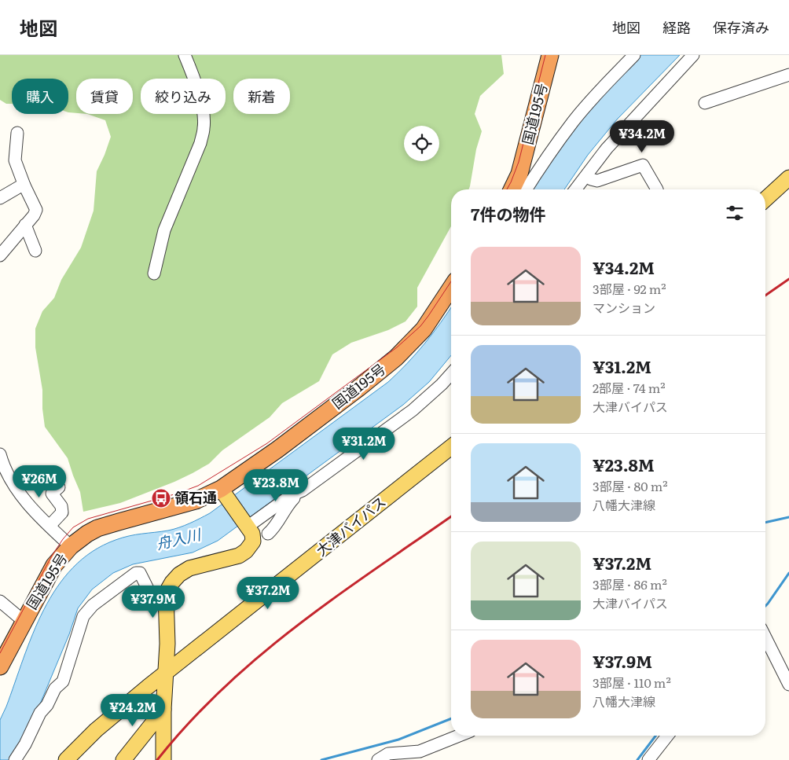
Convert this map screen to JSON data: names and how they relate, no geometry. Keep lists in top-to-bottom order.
{
  "streets": {
    "highway": ["国道195号"],
    "main road": ["大津バイパス"]
  },
  "water": ["舟入川"],
  "places": {
    "bus stop": ["領石通"]
  },
  "page": {
    "header": "地図",
    "nav": ["地図", "経路", "保存済み"],
    "chip": [
      "購入",
      "賃貸",
      "絞り込み",
      "新着"
    ],
    "price": [
      "¥34.2M",
      "¥31.2M",
      "¥26M",
      "¥23.8M",
      "¥37.2M",
      "¥37.9M",
      "¥24.2M"
    ],
    "heading": "7件の物件",
    "list": [
      {
        "name": "¥34.2M",
        "note": "3部屋 · 92 m² · マンション"
      },
      {
        "name": "¥31.2M",
        "note": "2部屋 · 74 m² · 大津バイパス"
      },
      {
        "name": "¥23.8M",
        "note": "3部屋 · 80 m² · 八幡大津線"
      },
      {
        "name": "¥37.2M",
        "note": "3部屋 · 86 m² · 大津バイパス"
      },
      {
        "name": "¥37.9M",
        "note": "3部屋 · 110 m² · 八幡大津線"
      }
    ]
  }
}
